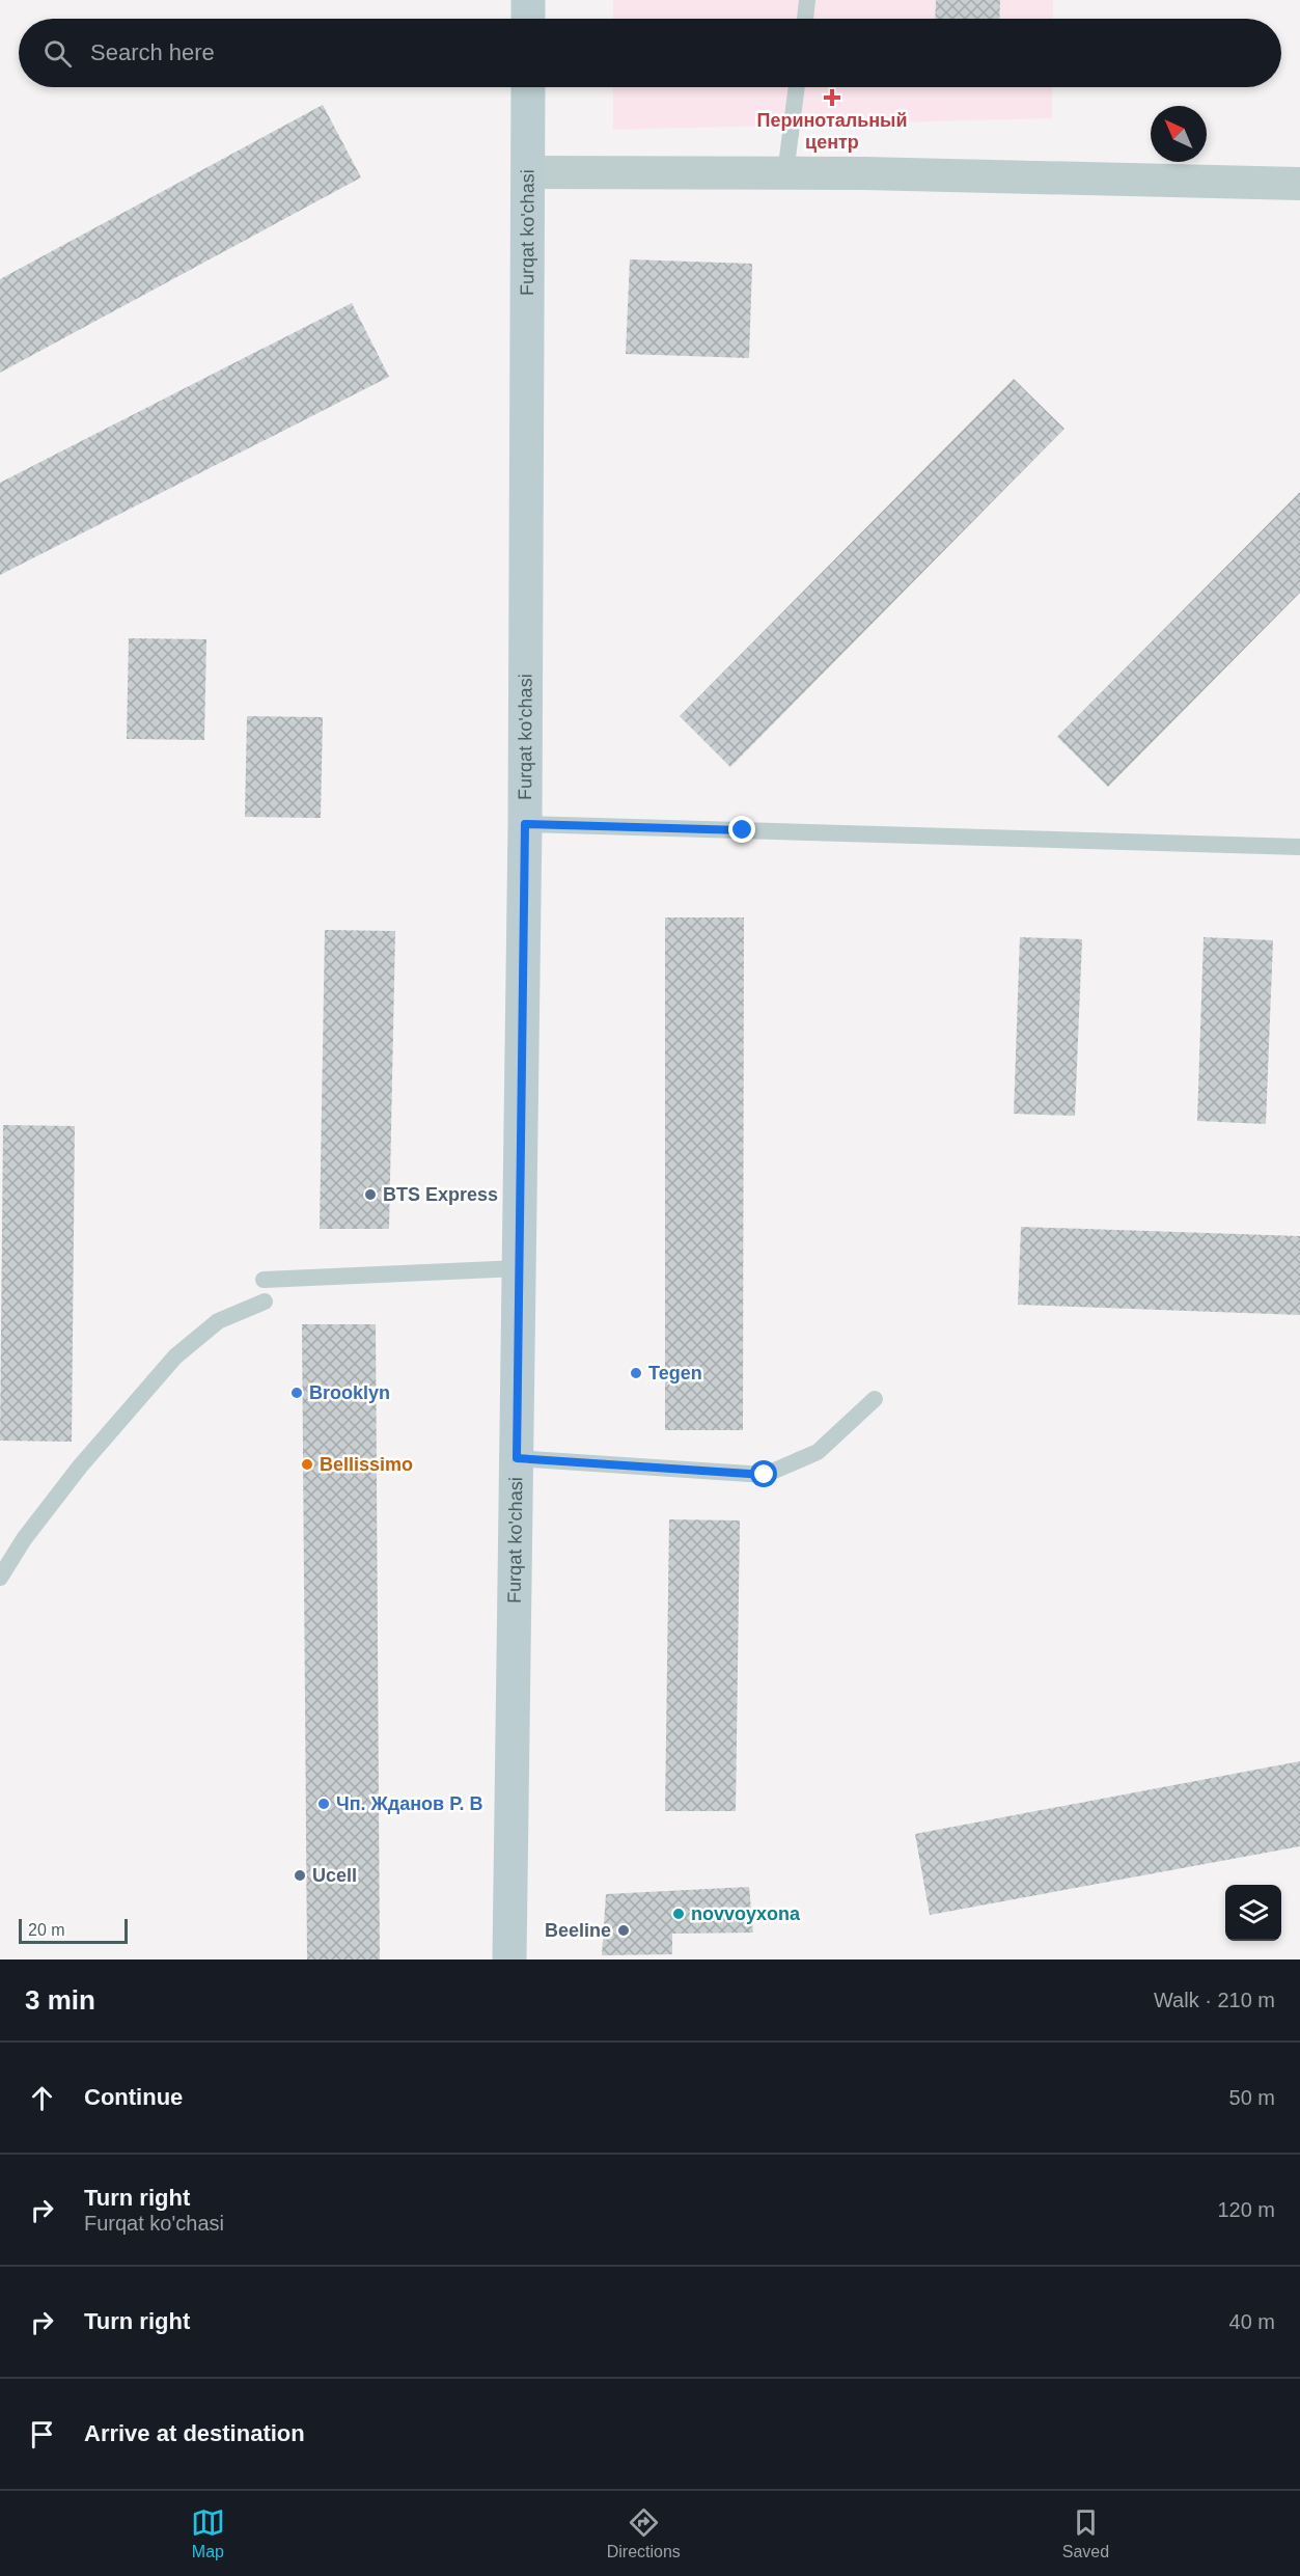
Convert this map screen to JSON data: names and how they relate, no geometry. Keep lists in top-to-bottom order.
{
  "streets": {
    "main road": ["Furqat ko'chasi"]
  },
  "places": {
    "health": ["Перинотальный центр"],
    "other": [
      "BTS Express",
      "Tegen",
      "Brooklyn",
      "Bellissimo",
      "Чп. Жданов Р. В",
      "Ucell",
      "novvoyxona",
      "Beeline"
    ]
  },
  "scale_bar": "20 m",
  "north": "top left",
  "page": {
    "search": "Search here",
    "scale": "20 m",
    "heading": ["3 min", "Walk · 210 m"],
    "list": [
      ["Continue", "50 m"],
      ["Turn right", "Furqat ko'chasi", "120 m"],
      ["Turn right", "40 m"],
      "Arrive at destination"
    ],
    "nav": ["Map", "Directions", "Saved"]
  }
}
